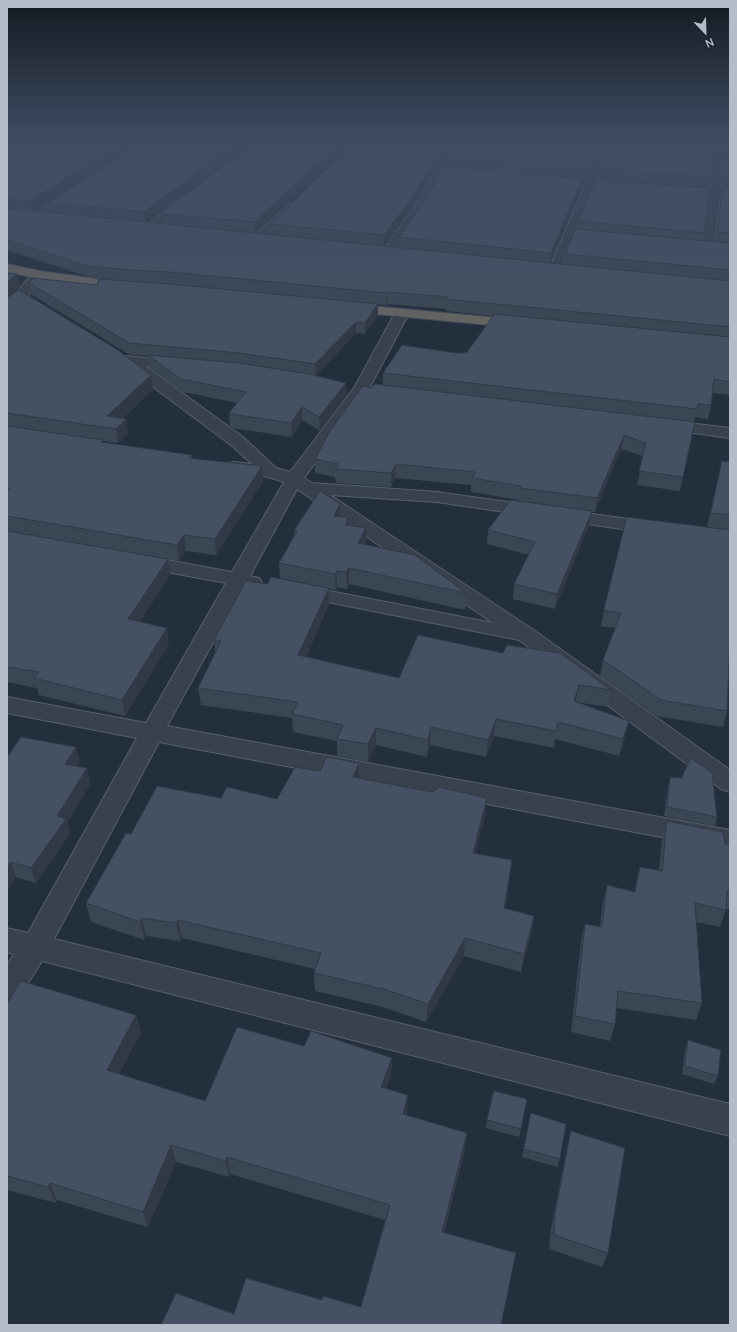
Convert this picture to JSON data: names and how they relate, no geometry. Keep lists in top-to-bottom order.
{
  "north": "bottom right"
}
